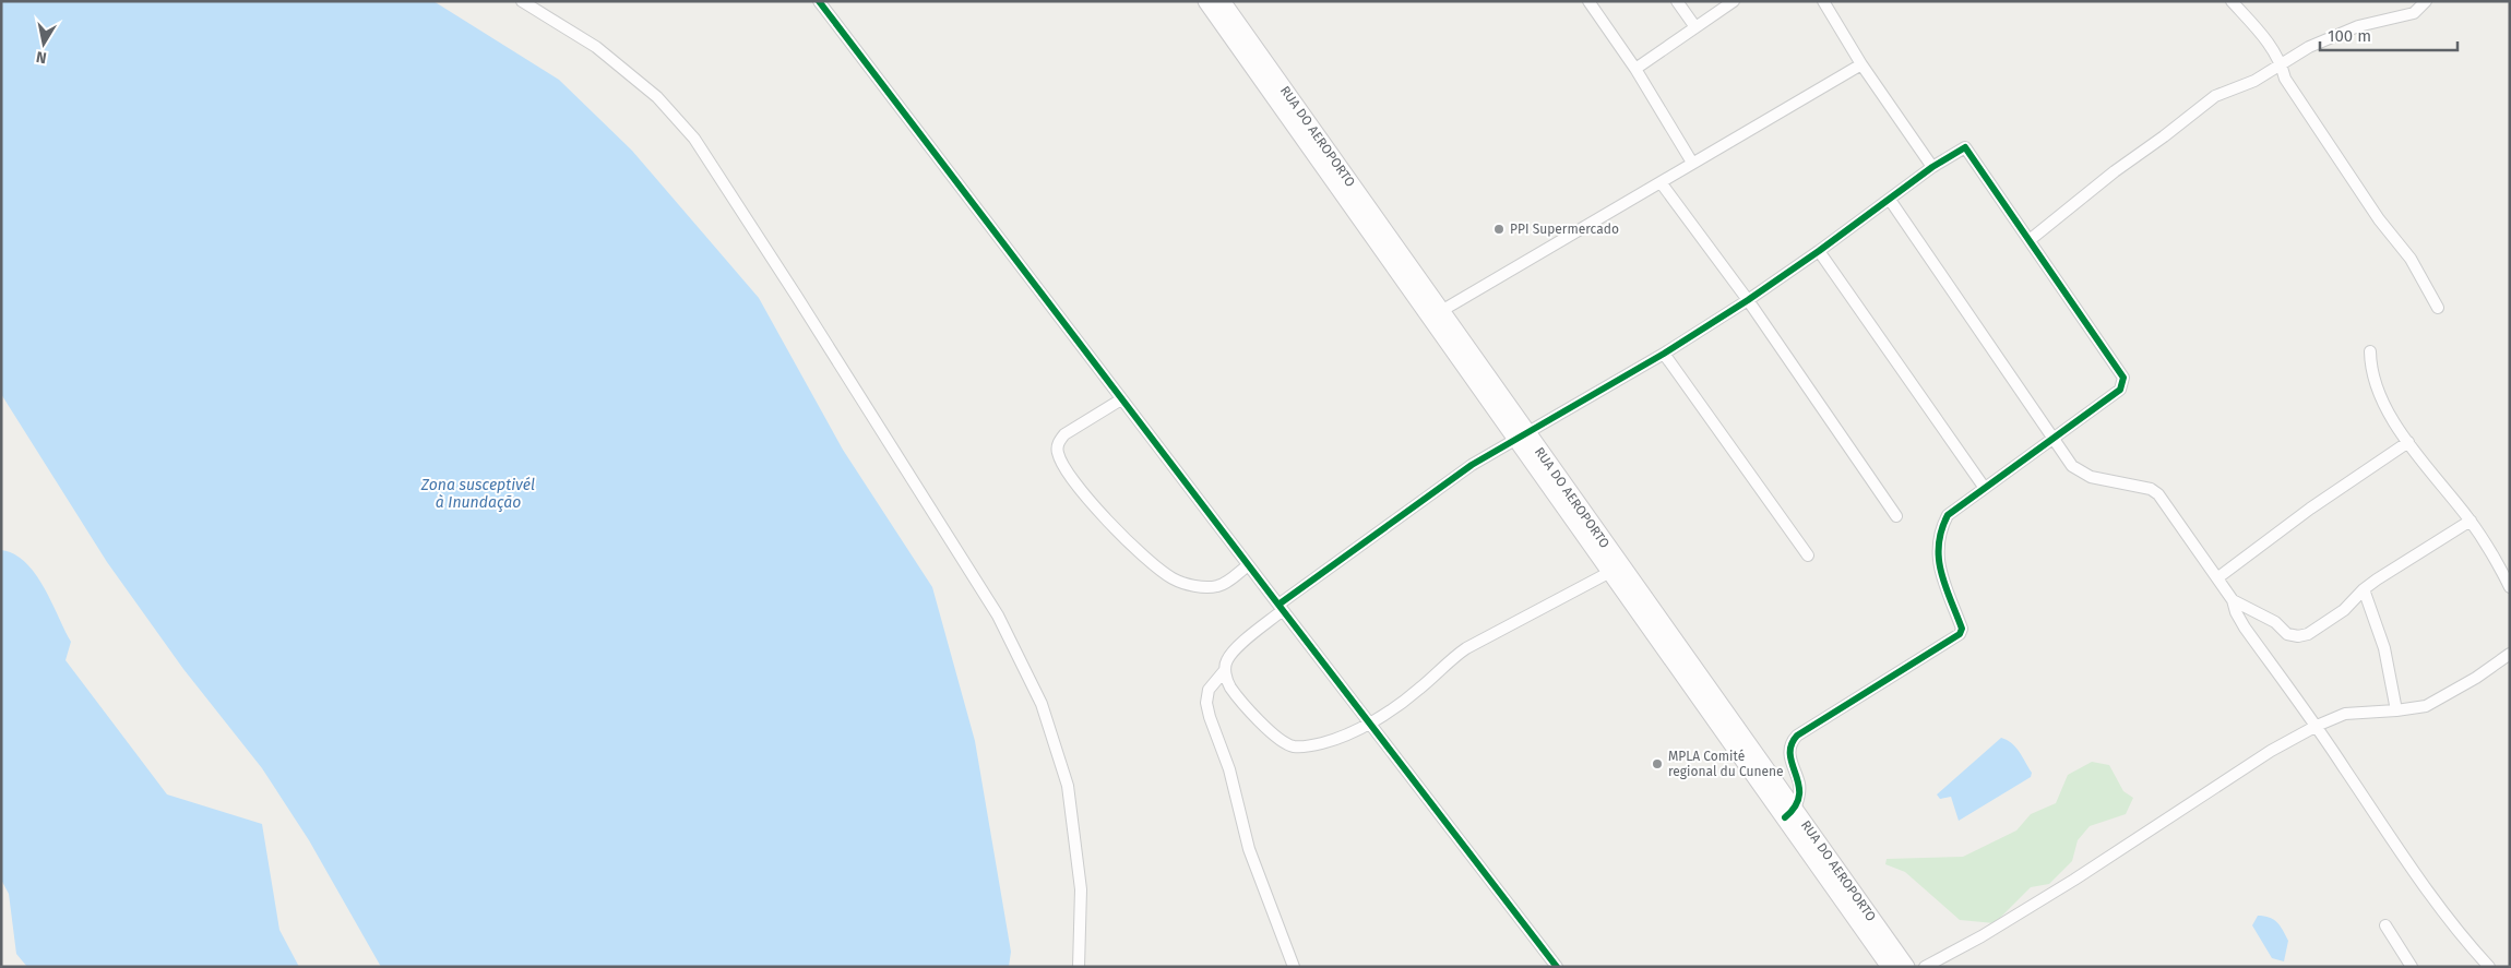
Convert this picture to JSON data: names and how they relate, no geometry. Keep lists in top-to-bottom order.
{
  "streets": {
    "main road": ["RUA DO AEROPORTO"]
  },
  "water": ["Zona susceptivél à Inundação"],
  "places": ["PPI Supermercado", "MPLA Comité regional du Cunene"],
  "scale_bar": "100 m",
  "north": "bottom"
}
